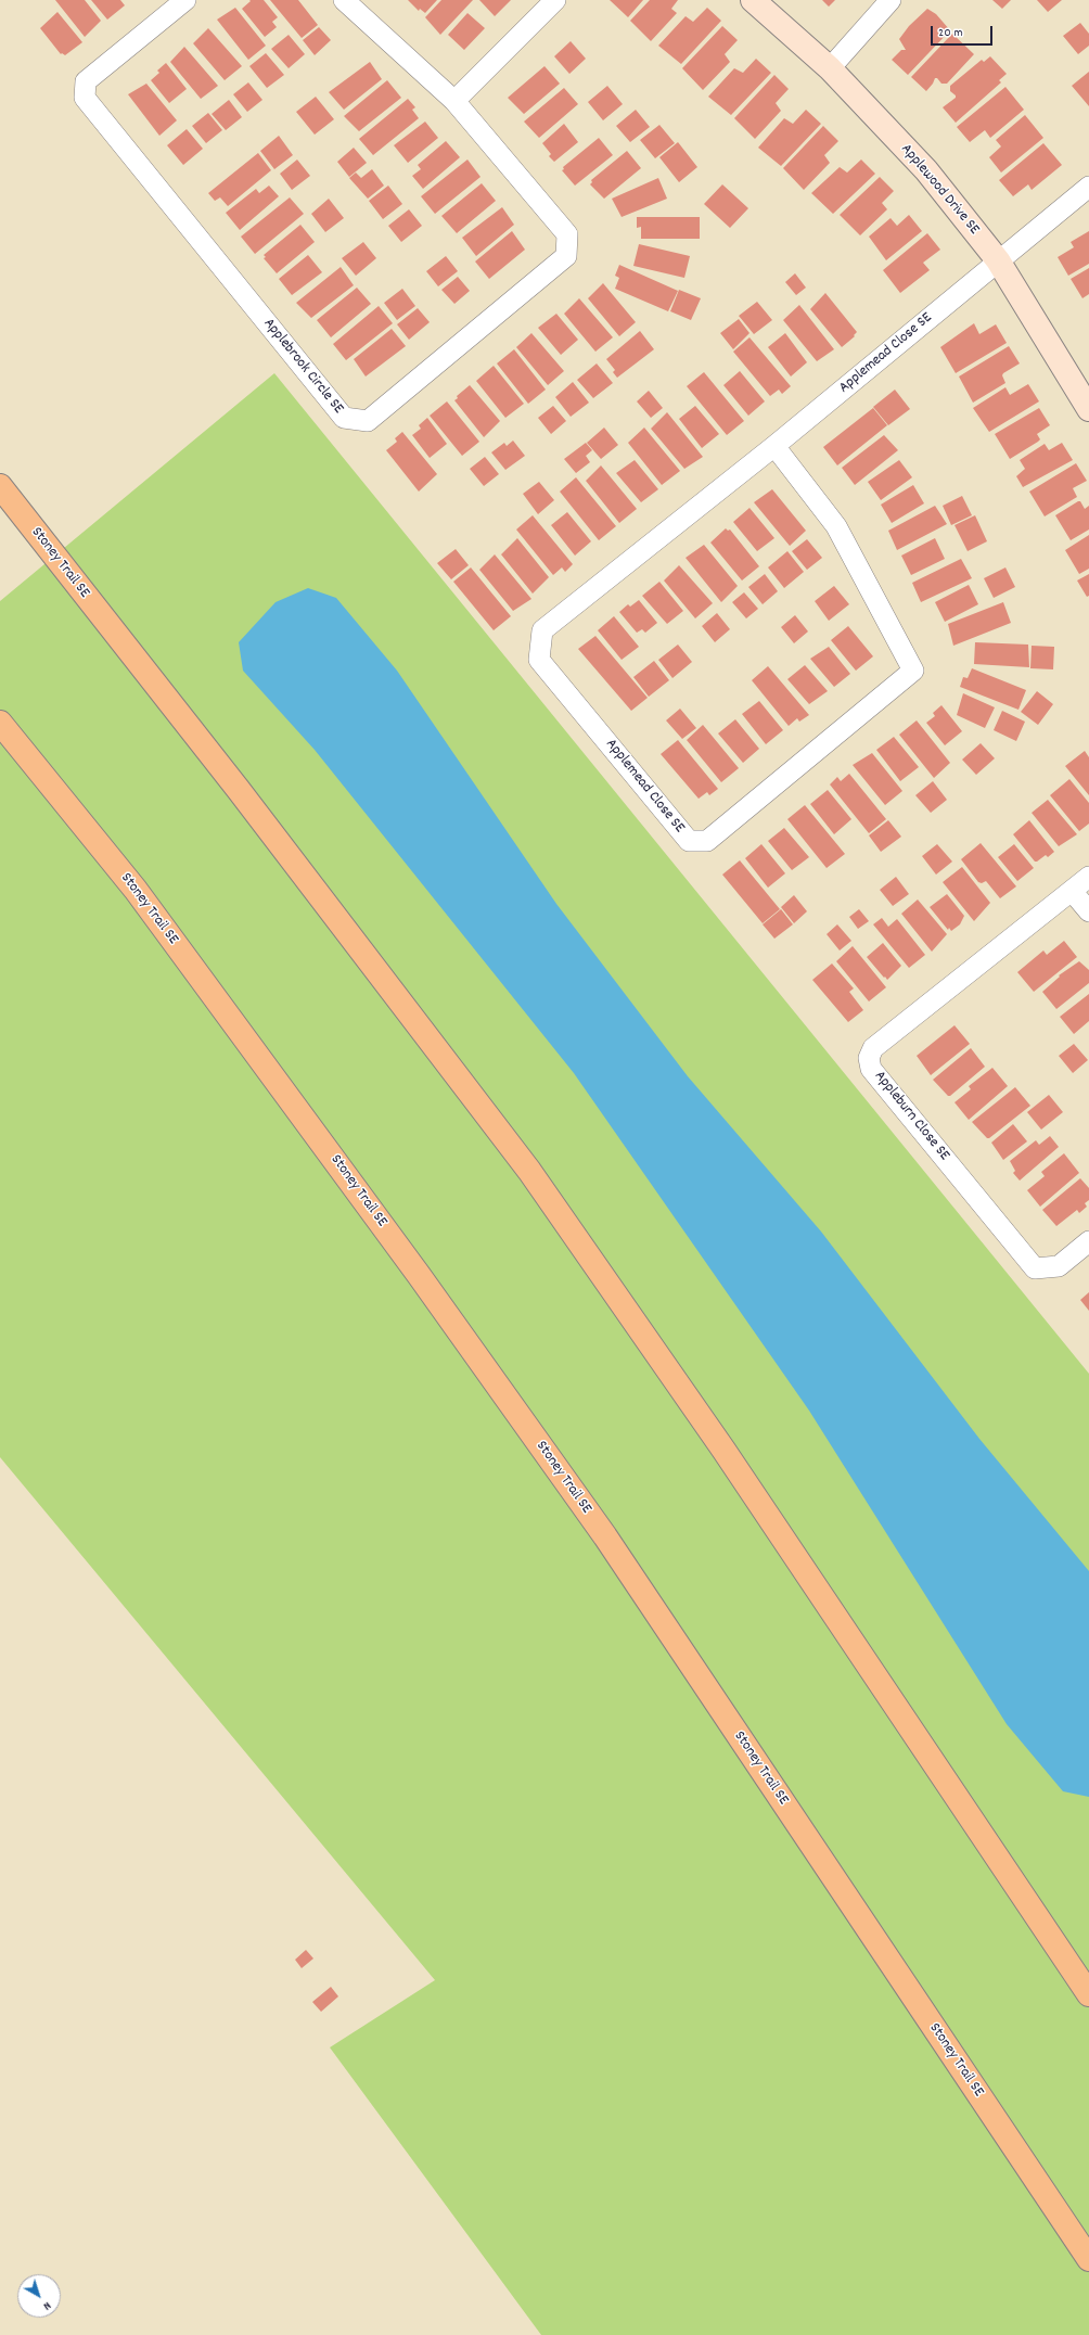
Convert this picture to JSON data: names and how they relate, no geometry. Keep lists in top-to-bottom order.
{
  "streets": {
    "highway": ["Stoney Trail SE"],
    "street": [
      "Applewood Drive SE",
      "Applemead Close SE",
      "Applebrook Circle SE",
      "Appleburn Close SE"
    ]
  },
  "crossings": [
    ["Applewood Drive SE", "Applemead Close SE"]
  ],
  "scale_bar": "20 m",
  "north": "bottom right"
}
